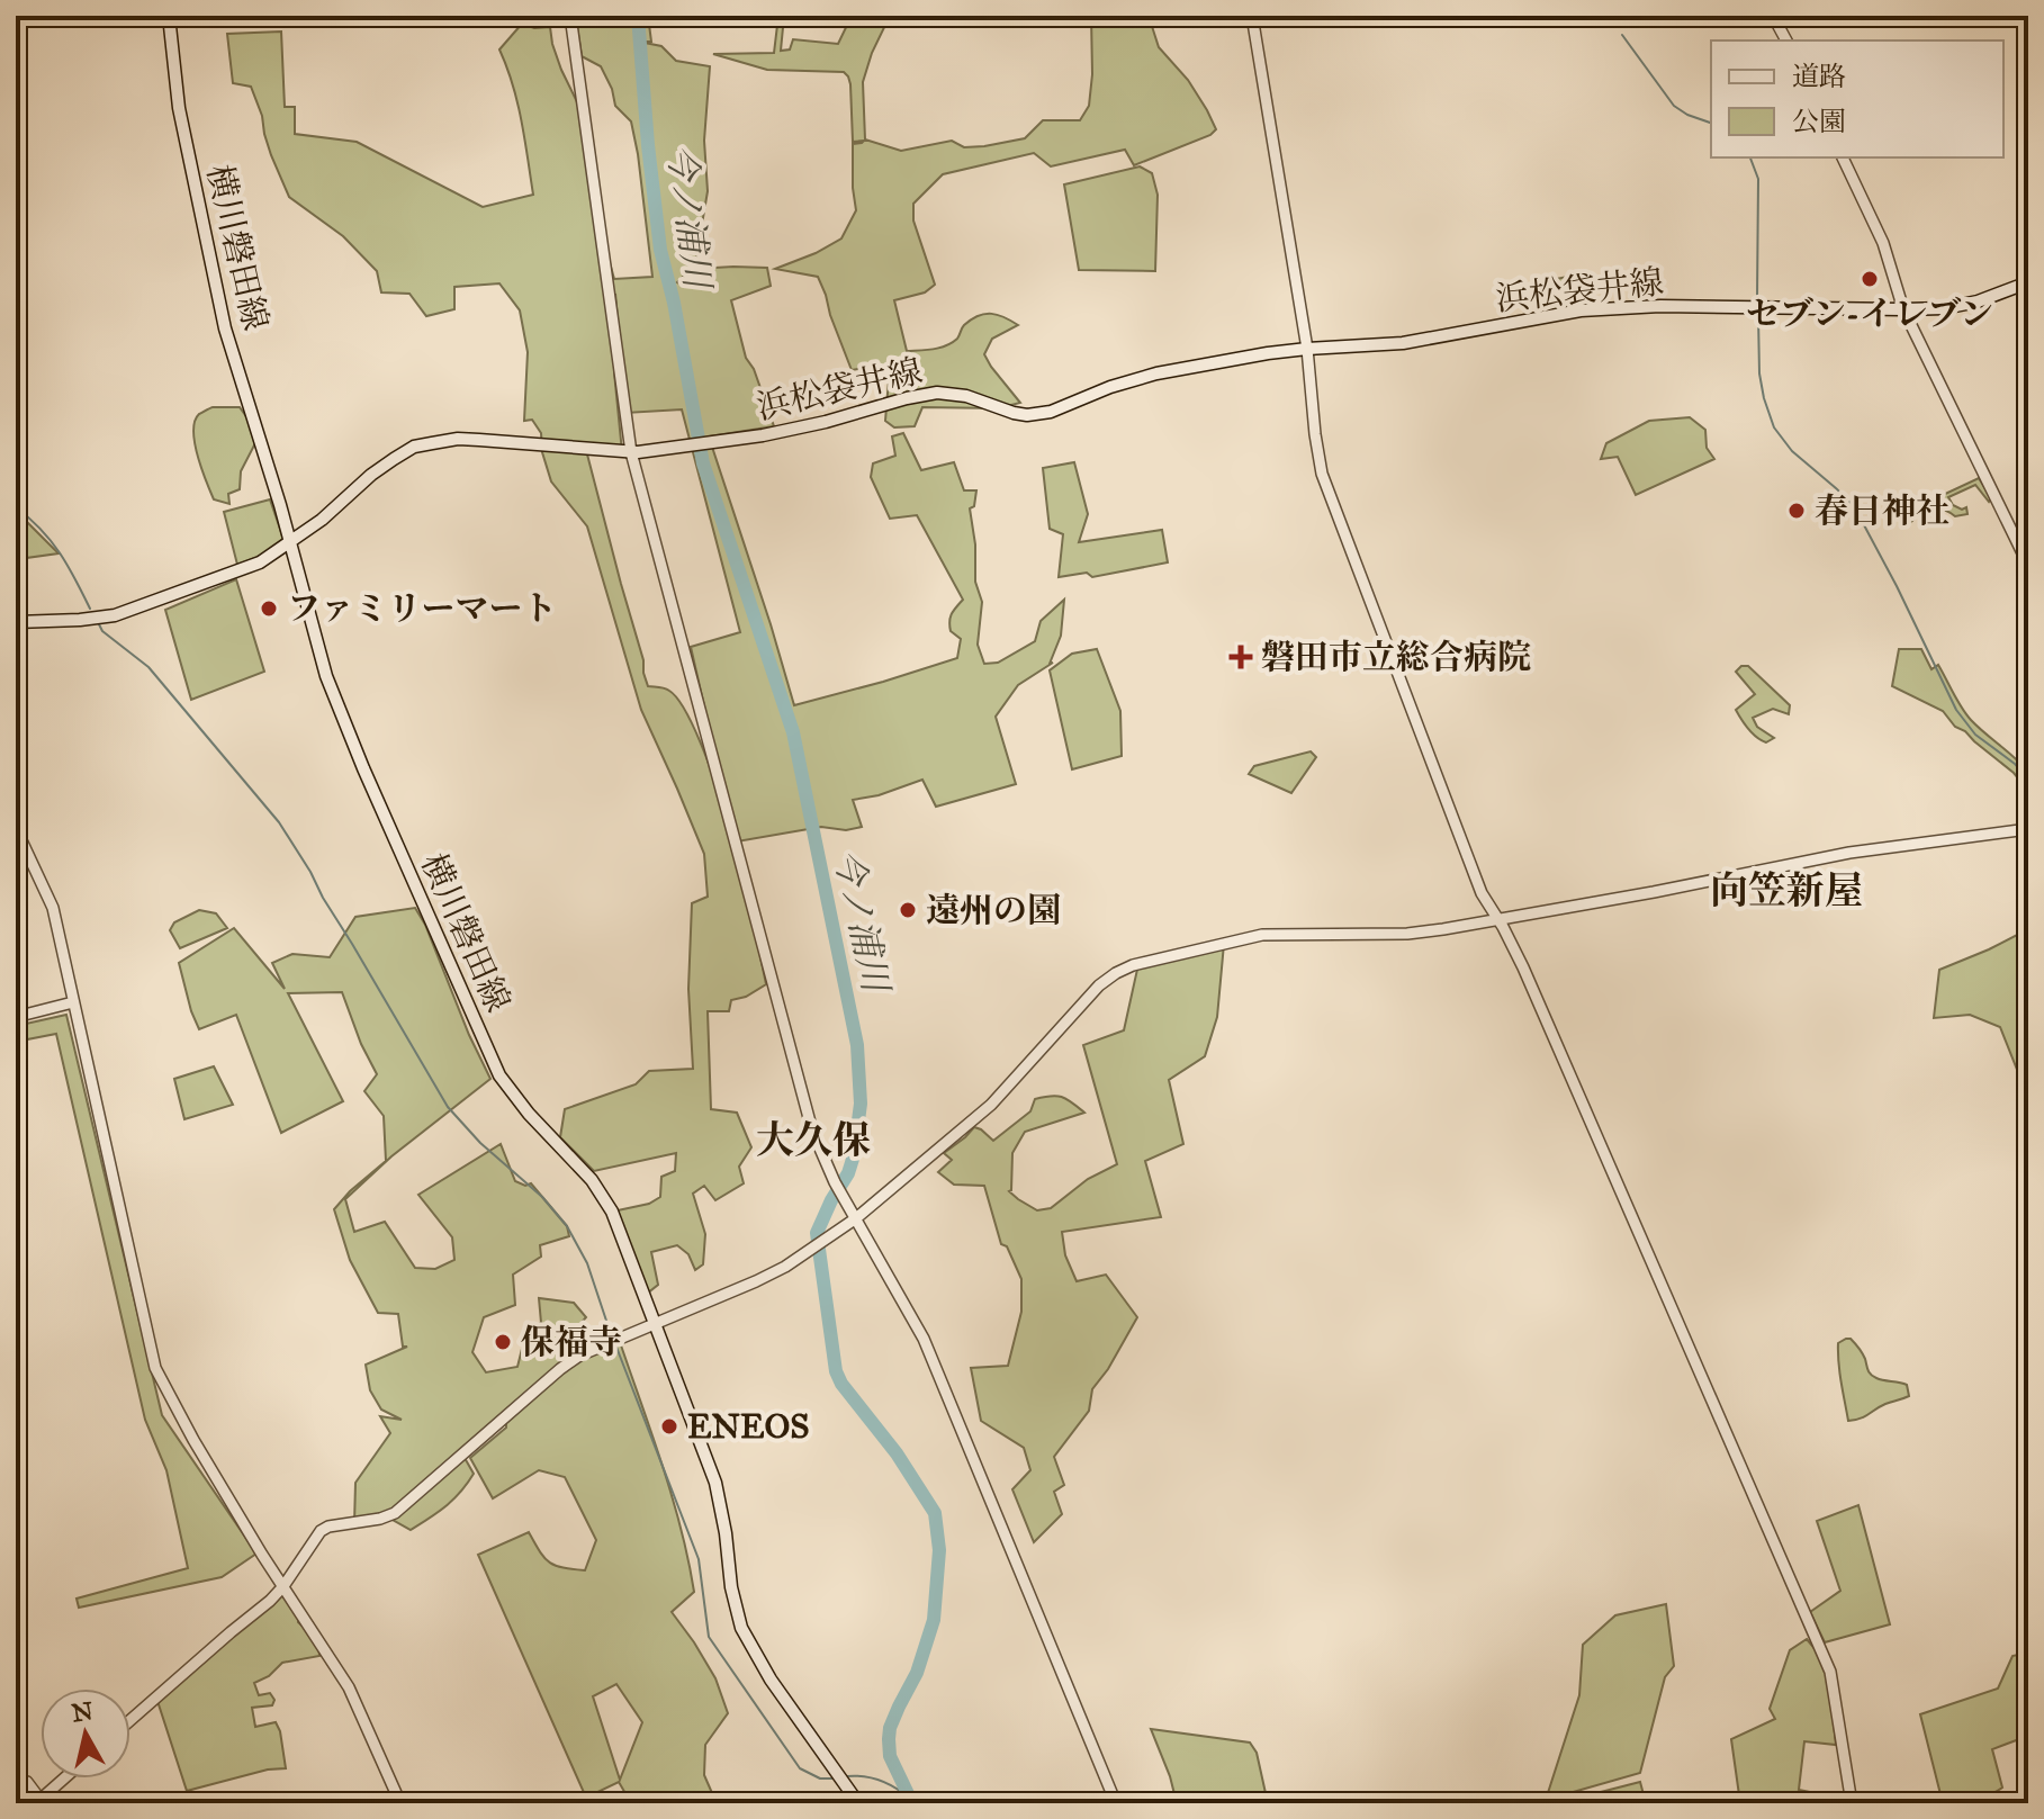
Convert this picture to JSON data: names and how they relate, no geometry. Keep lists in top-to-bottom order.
{
  "streets": {
    "main road": ["横川磐田線", "浜松袋井線"]
  },
  "crossings": [
    ["横川磐田線", "浜松袋井線"]
  ],
  "districts": ["向笠新屋", "大久保"],
  "water": ["今ノ浦川"],
  "places": {
    "other": [
      "セブン-イレブン",
      "春日神社",
      "ファミリーマート",
      "遠州の園",
      "保福寺",
      "ENEOS"
    ],
    "health": ["磐田市立総合病院"]
  },
  "legend": ["道路", "公園"],
  "north": "top"
}
